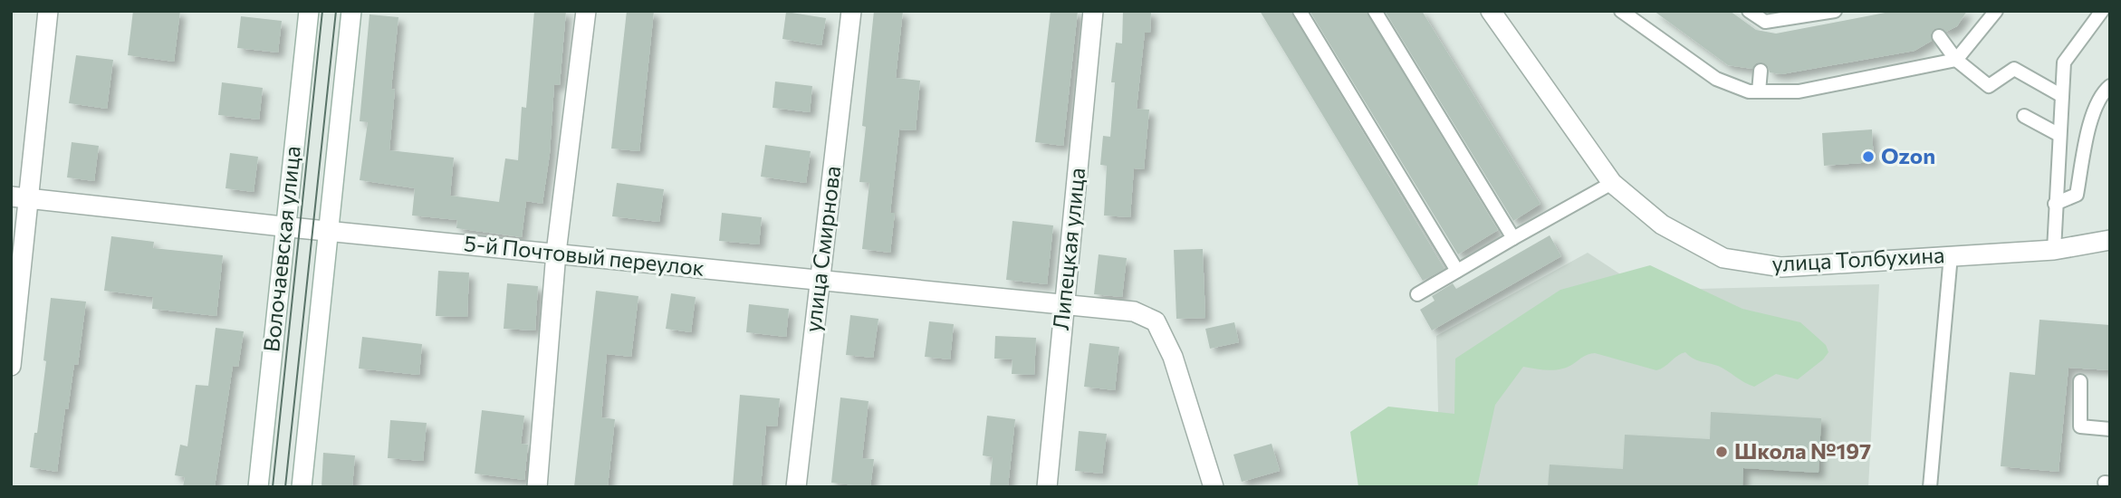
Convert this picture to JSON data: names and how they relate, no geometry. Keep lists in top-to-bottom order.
{
  "streets": {
    "street": [
      "Волочаевская улица",
      "улица Смирнова",
      "Липецкая улица",
      "5-й Почтовый переулок",
      "улица Толбухина"
    ]
  },
  "crossings": [
    ["Волочаевская улица", "5-й Почтовый переулок"],
    ["улица Смирнова", "5-й Почтовый переулок"],
    ["Липецкая улица", "5-й Почтовый переулок"]
  ],
  "places": ["Ozon", "Школа №197"]
}
